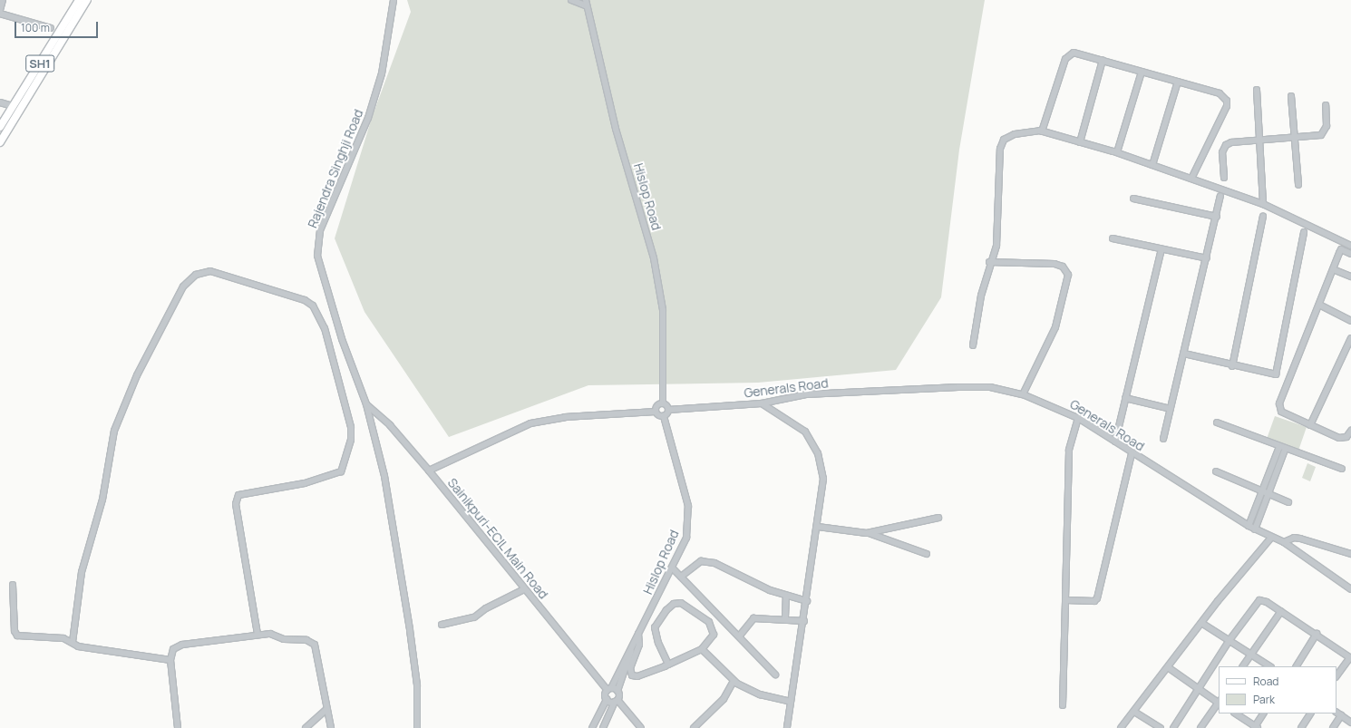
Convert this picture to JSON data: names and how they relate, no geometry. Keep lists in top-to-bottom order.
{
  "streets": {
    "main road": ["SH1"],
    "street": [
      "Rajendra Singhji Road",
      "Hislop Road",
      "Generals Road",
      "Sainikpuri-ECIL Main Road"
    ]
  },
  "crossings": [
    ["Rajendra Singhji Road", "Sainikpuri-ECIL Main Road"],
    ["Hislop Road", "Sainikpuri-ECIL Main Road"]
  ],
  "legend": ["Road", "Park"],
  "scale_bar": "100 m"
}
